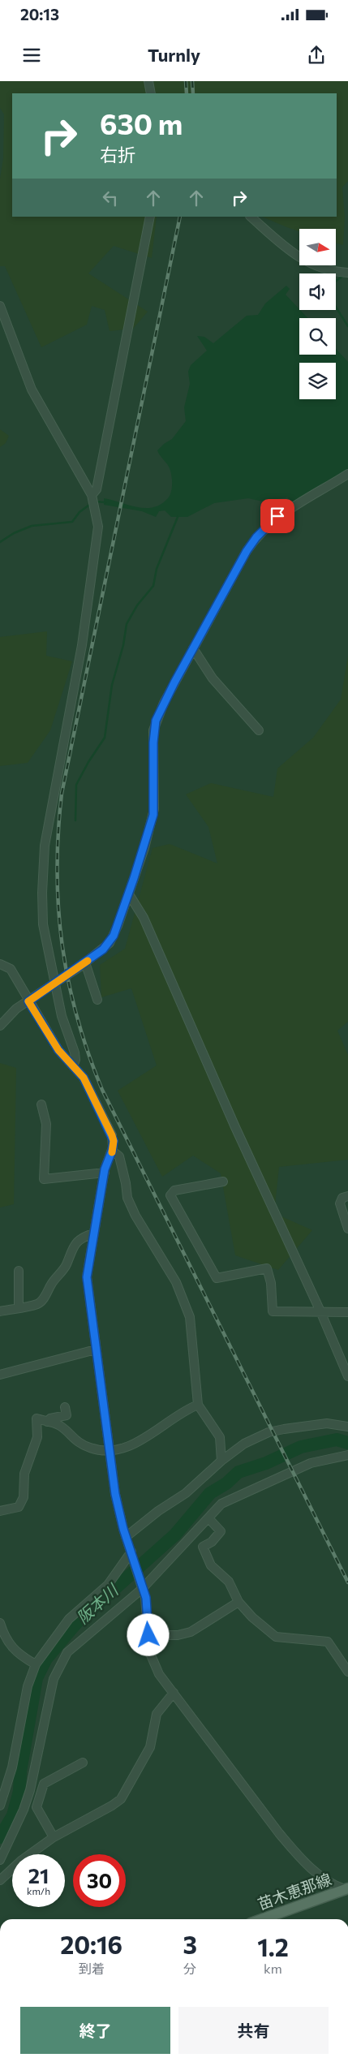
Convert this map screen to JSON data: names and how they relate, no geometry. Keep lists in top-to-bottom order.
{
  "streets": {
    "main road": ["苗木恵那線"]
  },
  "water": ["阪本川"],
  "north": "right",
  "page": {
    "status": "20:13",
    "header": "Turnly",
    "turn": ["630 m", "右折"],
    "speed": "21 km/h",
    "limit": "30",
    "eta": [
      "20:16",
      "到着",
      "3",
      "分",
      "1.2",
      "km"
    ],
    "buttons": ["終了", "共有"]
  }
}
